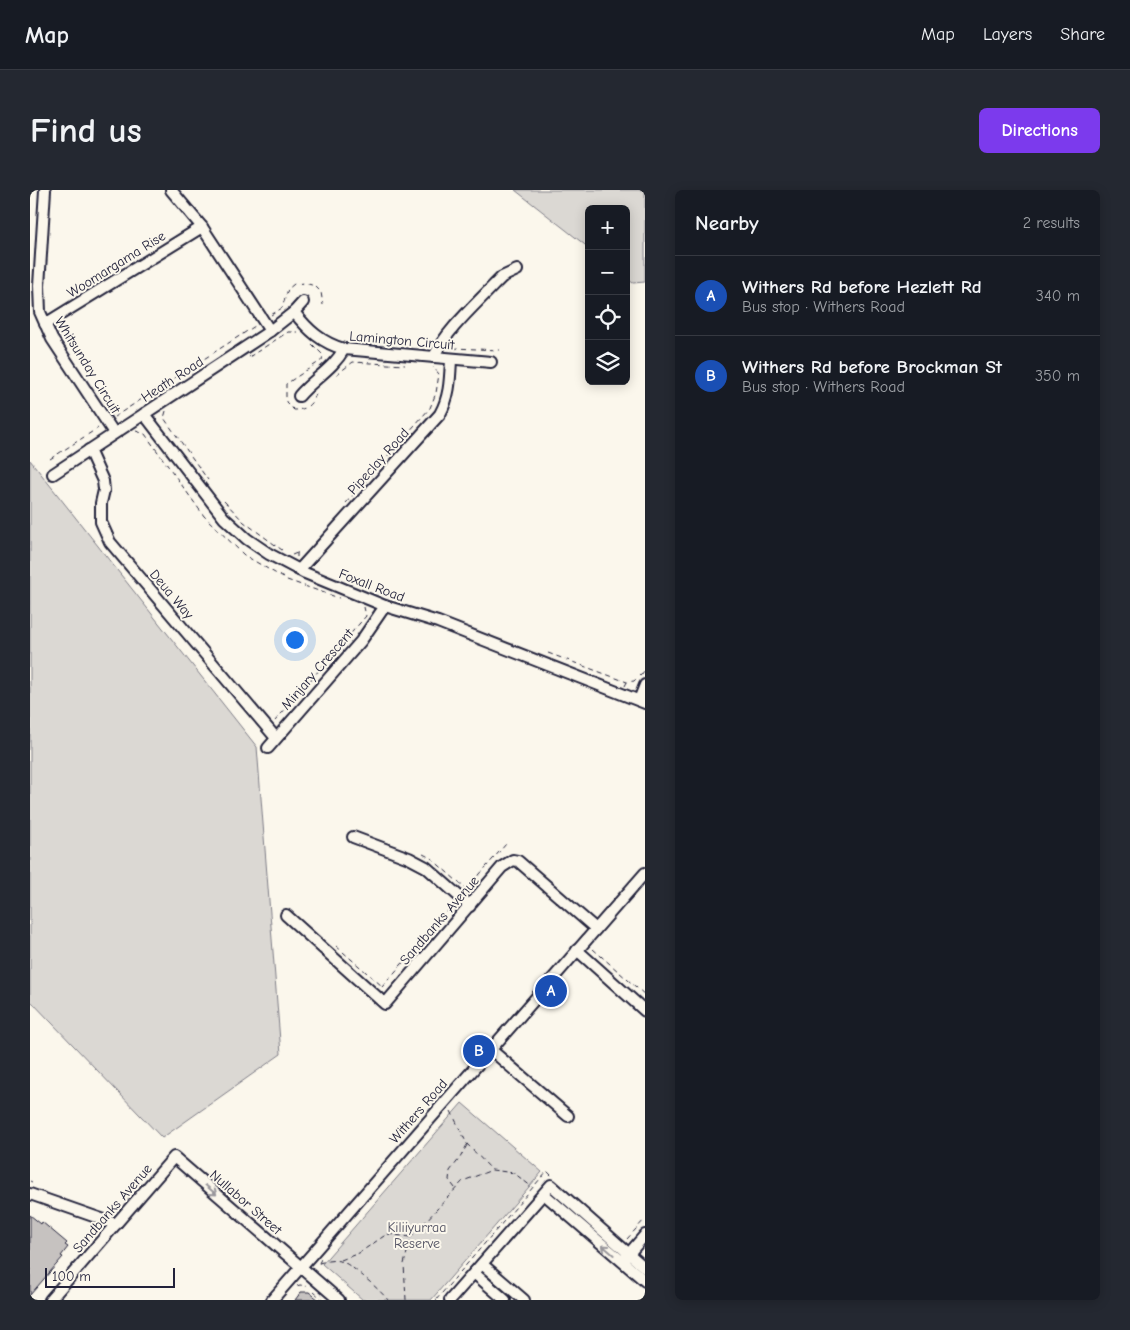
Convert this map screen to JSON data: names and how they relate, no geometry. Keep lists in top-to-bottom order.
{
  "streets": {
    "street": [
      "Woomargama Rise",
      "Lamington Circuit",
      "Whitsunday Circuit",
      "Heath Road",
      "Pipeclay Road",
      "Foxall Road",
      "Deua Way",
      "Minjary Crescent",
      "Sandbanks Avenue",
      "Withers Road",
      "Nullabor Street"
    ]
  },
  "crossings": [
    ["Woomargama Rise", "Whitsunday Circuit"],
    ["Lamington Circuit", "Heath Road"],
    ["Lamington Circuit", "Pipeclay Road"],
    ["Whitsunday Circuit", "Heath Road"],
    ["Heath Road", "Foxall Road"],
    ["Heath Road", "Deua Way"],
    ["Pipeclay Road", "Foxall Road"],
    ["Foxall Road", "Minjary Crescent"],
    ["Deua Way", "Minjary Crescent"],
    ["Sandbanks Avenue", "Withers Road"],
    ["Sandbanks Avenue", "Nullabor Street"],
    ["Withers Road", "Nullabor Street"]
  ],
  "one_way": ["Nullabor Street"],
  "parks": ["Kiliiyurraa Reserve"],
  "scale_bar": "100 m",
  "page": {
    "header": "Map",
    "nav": ["Map", "Layers", "Share"],
    "buttons": "Directions",
    "title": "Find us",
    "heading": ["Nearby", "2 results"],
    "map_buttons": ["+", "−"],
    "list": [
      {
        "mark": "A",
        "name": "Withers Rd before Hezlett Rd",
        "note": "Bus stop · Withers Road",
        "value": "340 m"
      },
      {
        "mark": "B",
        "name": "Withers Rd before Brockman St",
        "note": "Bus stop · Withers Road",
        "value": "350 m"
      }
    ],
    "pins": ["A", "B"],
    "scale": "100 m"
  }
}
